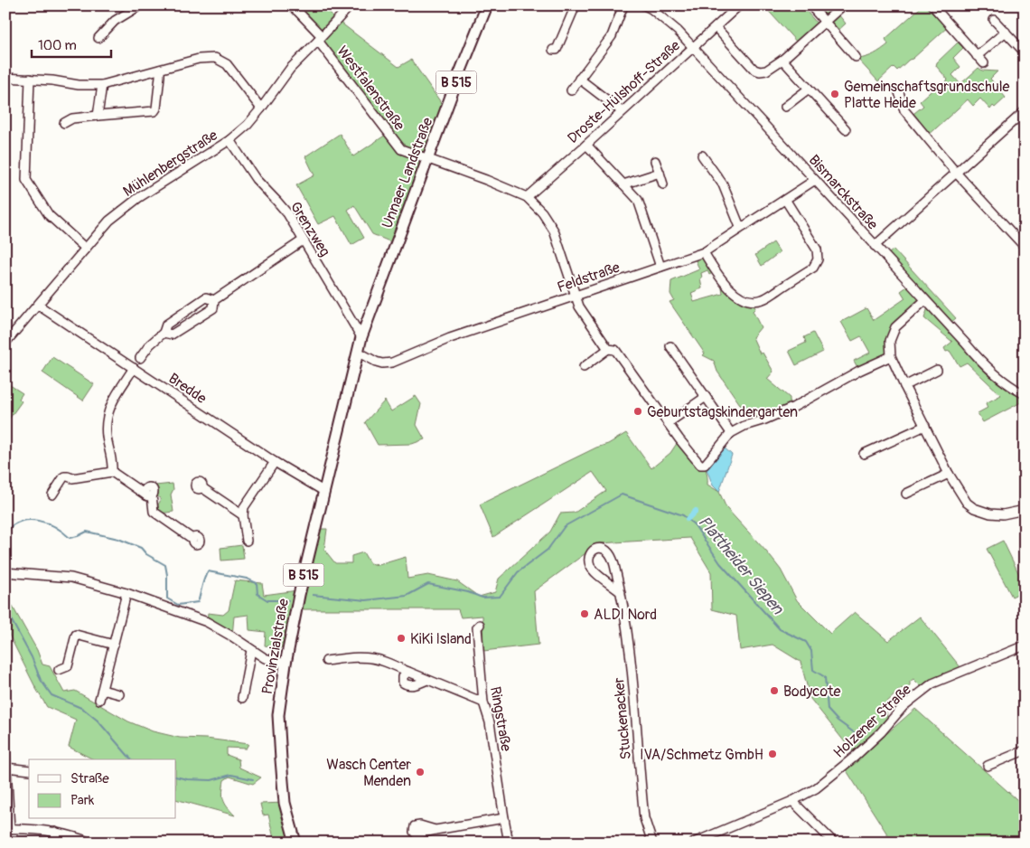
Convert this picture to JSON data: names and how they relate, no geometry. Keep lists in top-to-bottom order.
{
  "streets": {
    "main road": ["B 515", "Unnaer Landstraße", "Provinzialstraße"],
    "street": [
      "Westfalenstraße",
      "Droste-Hülshoff-Straße",
      "Mühlenbergstraße",
      "Bismarckstraße",
      "Grenzweg",
      "Feldstraße",
      "Bredde",
      "Ringstraße",
      "Stuckenacker",
      "Holzener Straße"
    ]
  },
  "crossings": [
    ["Westfalenstraße", "Droste-Hülshoff-Straße"],
    ["Westfalenstraße", "Mühlenbergstraße"],
    ["Westfalenstraße", "Unnaer Landstraße"],
    ["Droste-Hülshoff-Straße", "Bismarckstraße"],
    ["Mühlenbergstraße", "Grenzweg"],
    ["Mühlenbergstraße", "Bredde"],
    ["Unnaer Landstraße", "Grenzweg"],
    ["Unnaer Landstraße", "Feldstraße"],
    ["Unnaer Landstraße", "Provinzialstraße"],
    ["Bismarckstraße", "Feldstraße"],
    ["Feldstraße", "Provinzialstraße"],
    ["Bredde", "Provinzialstraße"]
  ],
  "water": ["Plattheider Siepen"],
  "places": [
    "Gemeinschaftsgrundschule Platte Heide",
    "Geburtstagskindergarten",
    "ALDI Nord",
    "KiKi Island",
    "Bodycote",
    "IVA/Schmetz GmbH",
    "Wasch Center Menden"
  ],
  "legend": ["Straße", "Park"],
  "scale_bar": "100 m"
}
